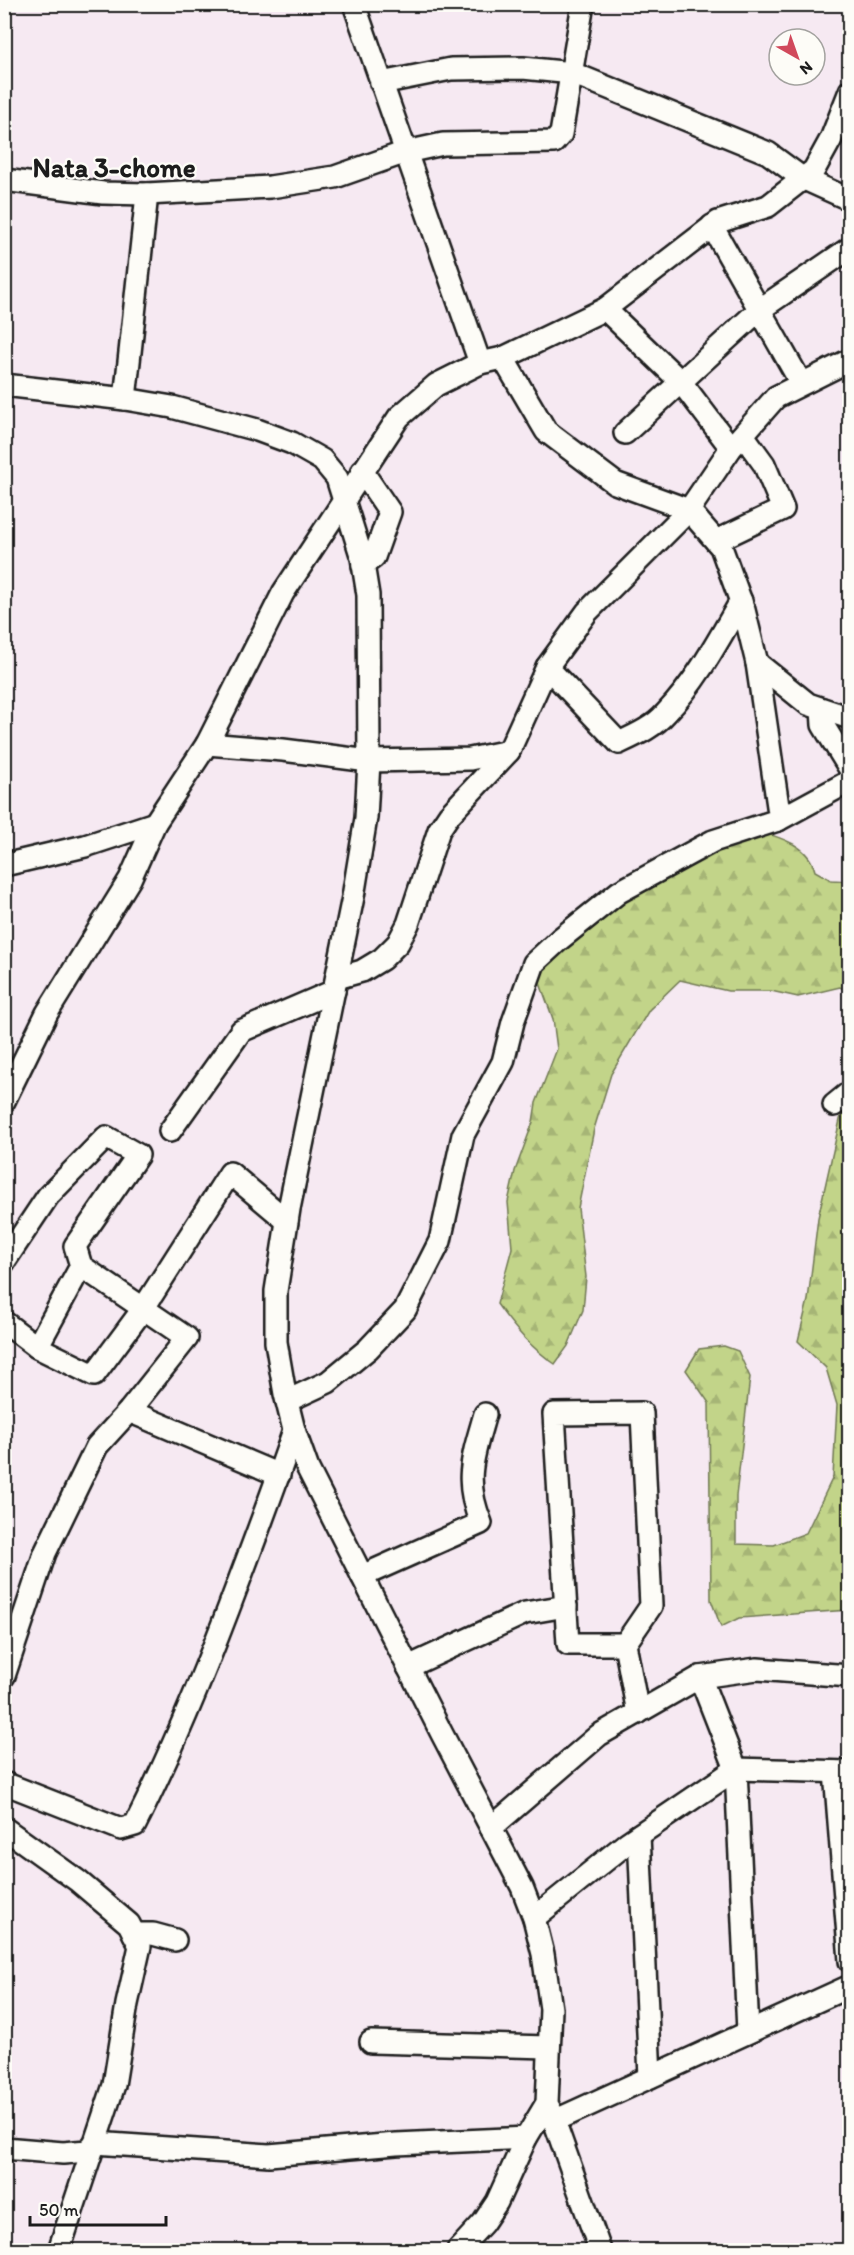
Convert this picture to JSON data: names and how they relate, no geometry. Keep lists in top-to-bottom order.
{
  "districts": ["Nata 3-chome"],
  "scale_bar": "50 m",
  "north": "bottom right"
}
